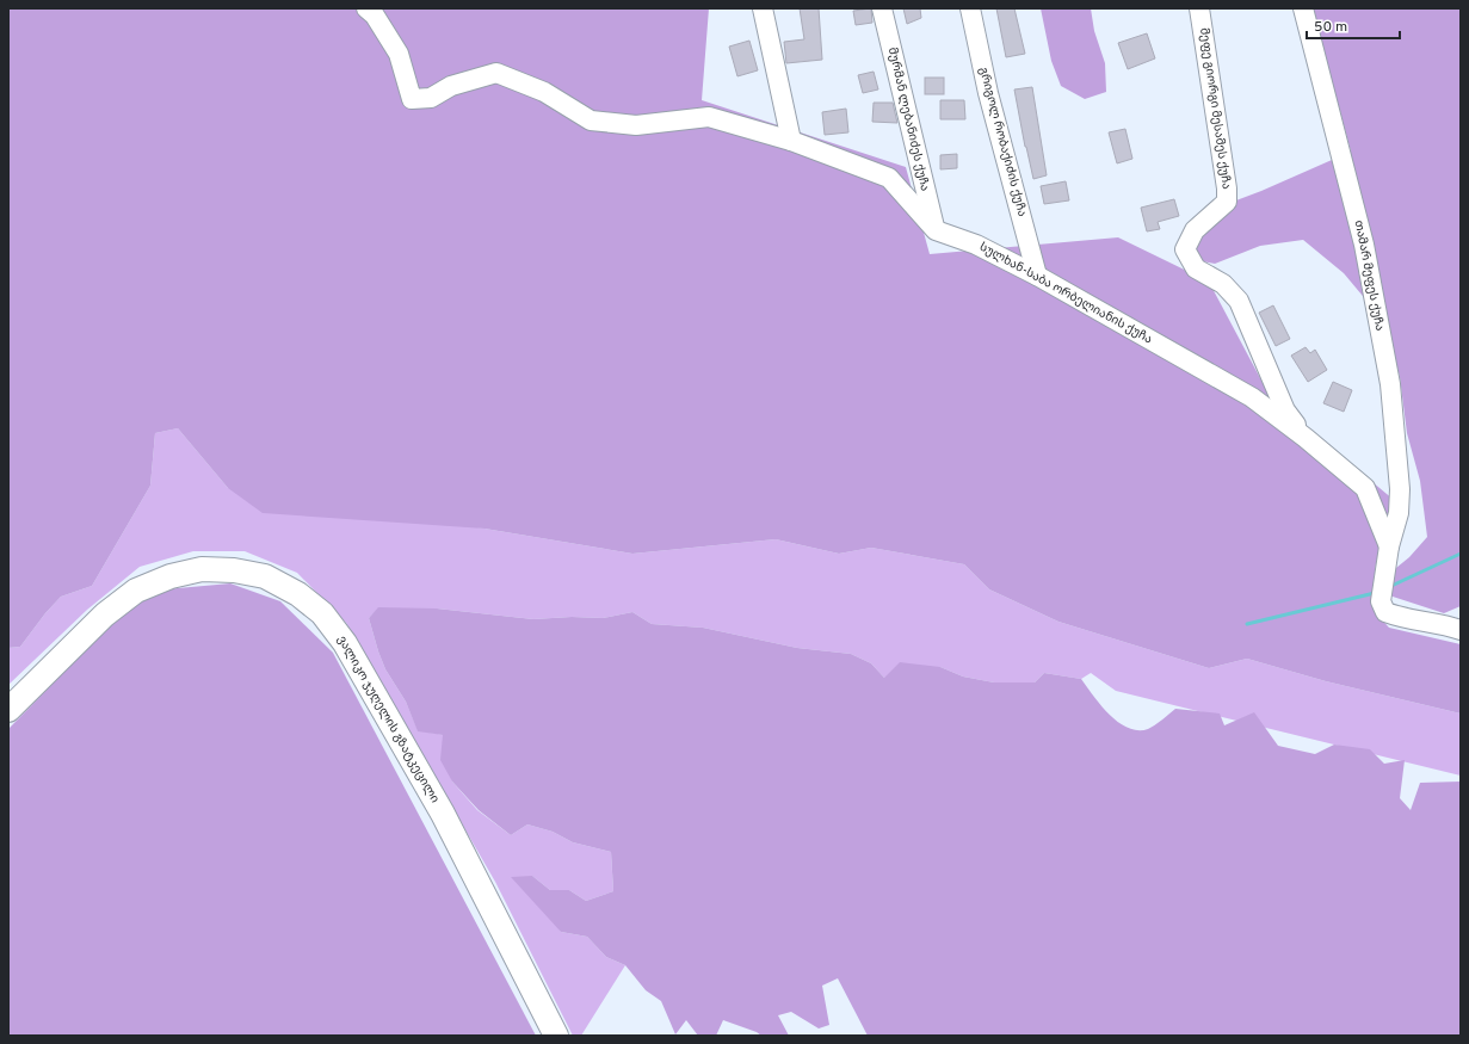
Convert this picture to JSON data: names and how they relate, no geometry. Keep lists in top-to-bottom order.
{
  "streets": {
    "main road": ["ვალიკო ჯუღელის გზატკეცილი"],
    "street": [
      "მეფე გიორგი მესამეს ქუჩა",
      "მურმან ლებანიძეს ქუჩა",
      "გრიგოლ რობაქიძის ქუჩა",
      "თამარ მეფეს ქუჩა",
      "სულხან-საბა ორბელიანის ქუჩა"
    ]
  },
  "crossings": [
    ["მეფე გიორგი მესამეს ქუჩა", "სულხან-საბა ორბელიანის ქუჩა"],
    ["მურმან ლებანიძეს ქუჩა", "სულხან-საბა ორბელიანის ქუჩა"],
    ["გრიგოლ რობაქიძის ქუჩა", "სულხან-საბა ორბელიანის ქუჩა"],
    ["თამარ მეფეს ქუჩა", "სულხან-საბა ორბელიანის ქუჩა"]
  ],
  "scale_bar": "50 m"
}
